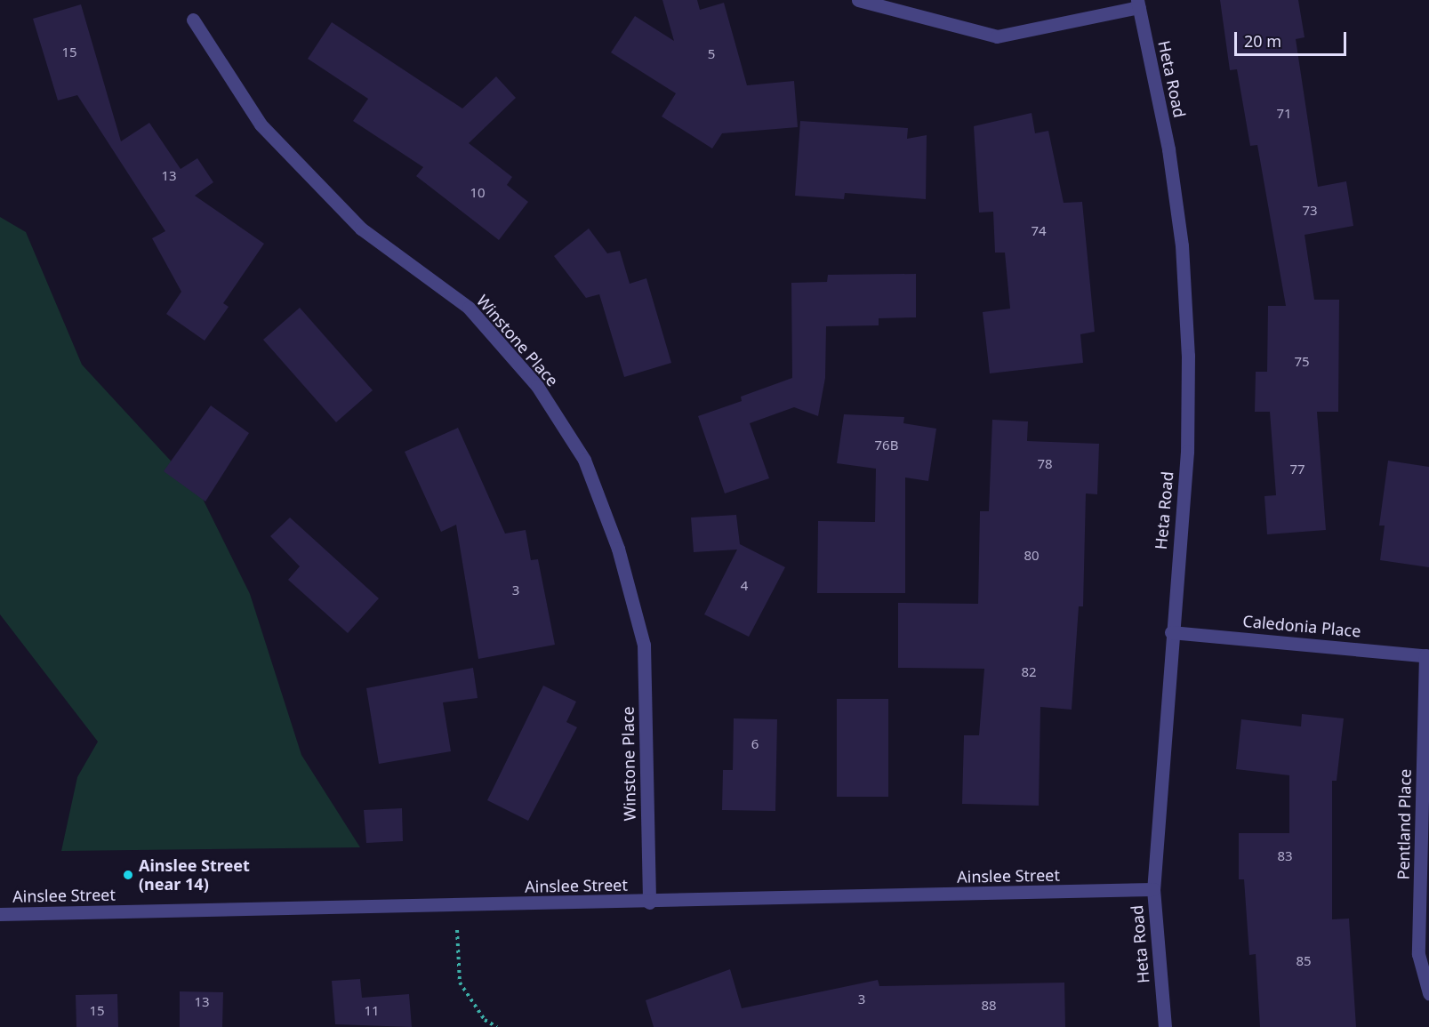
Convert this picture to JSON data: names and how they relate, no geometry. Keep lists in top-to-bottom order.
{
  "streets": {
    "street": [
      "Heta Road",
      "Winstone Place",
      "Caledonia Place",
      "Pentland Place",
      "Ainslee Street"
    ]
  },
  "crossings": [
    ["Heta Road", "Caledonia Place"],
    ["Heta Road", "Ainslee Street"],
    ["Winstone Place", "Ainslee Street"],
    ["Caledonia Place", "Pentland Place"]
  ],
  "places": ["Ainslee Street (near 14)"],
  "house_numbers": [
    "15",
    "5",
    "71",
    "13",
    "10",
    "73",
    "74",
    "75",
    "76B",
    "78",
    "77",
    "80",
    "4",
    "3",
    "82",
    "6",
    "83",
    "85",
    "3",
    "13",
    "88",
    "15",
    "11"
  ],
  "scale_bar": "20 m"
}
